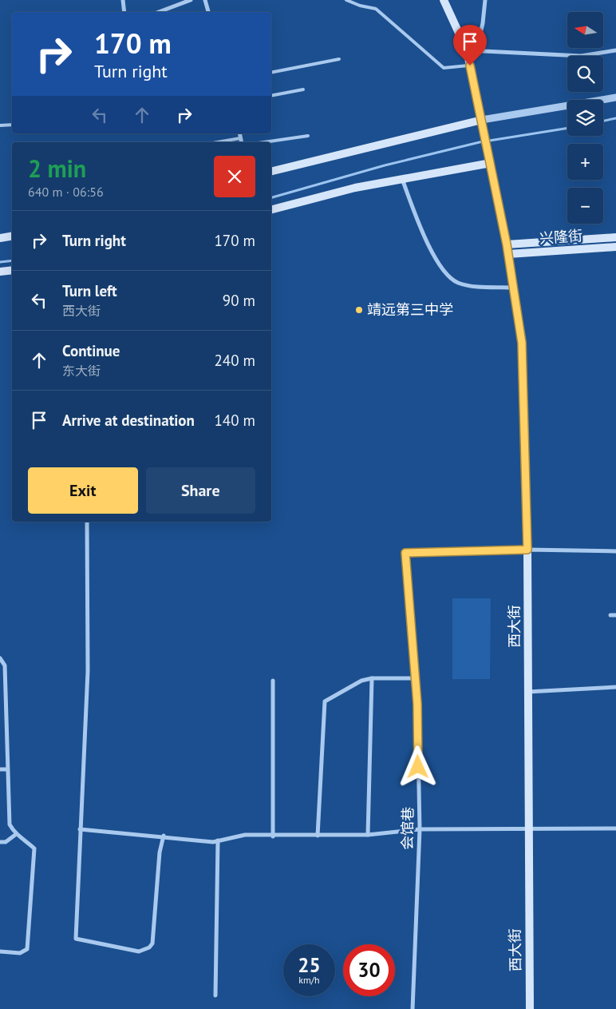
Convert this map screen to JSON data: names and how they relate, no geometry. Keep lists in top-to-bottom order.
{
  "streets": {
    "main road": ["兴隆街", "西大街"],
    "street": ["会馆巷"]
  },
  "crossings": [
    ["兴隆街", "西大街"],
    ["西大街", "会馆巷"]
  ],
  "places": ["靖远第三中学"],
  "north": "left",
  "page": {
    "map_buttons": ["+", "−"],
    "turn": ["170 m", "Turn right"],
    "heading": ["2 min", "640 m · 06:56"],
    "list": [
      {
        "name": "Turn right",
        "value": "170 m"
      },
      {
        "name": "Turn left",
        "note": "西大街",
        "value": "90 m"
      },
      {
        "name": "Continue",
        "note": "东大街",
        "value": "240 m"
      },
      {
        "name": "Arrive at destination",
        "value": "140 m"
      }
    ],
    "buttons": ["Exit", "Share"],
    "speed": "25 km/h",
    "limit": "30"
  }
}
